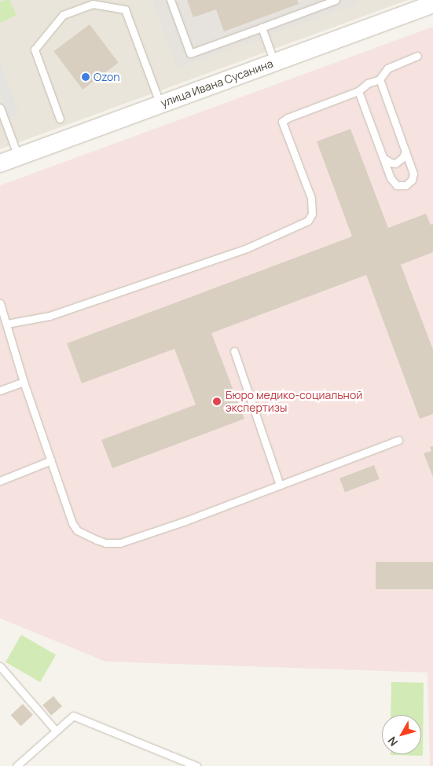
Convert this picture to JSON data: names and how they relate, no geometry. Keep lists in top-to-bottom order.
{
  "streets": {
    "street": ["улица Ивана Сусанина"]
  },
  "places": ["Ozon", "Бюро медико-социальной экспертизы"],
  "north": "bottom left"
}
